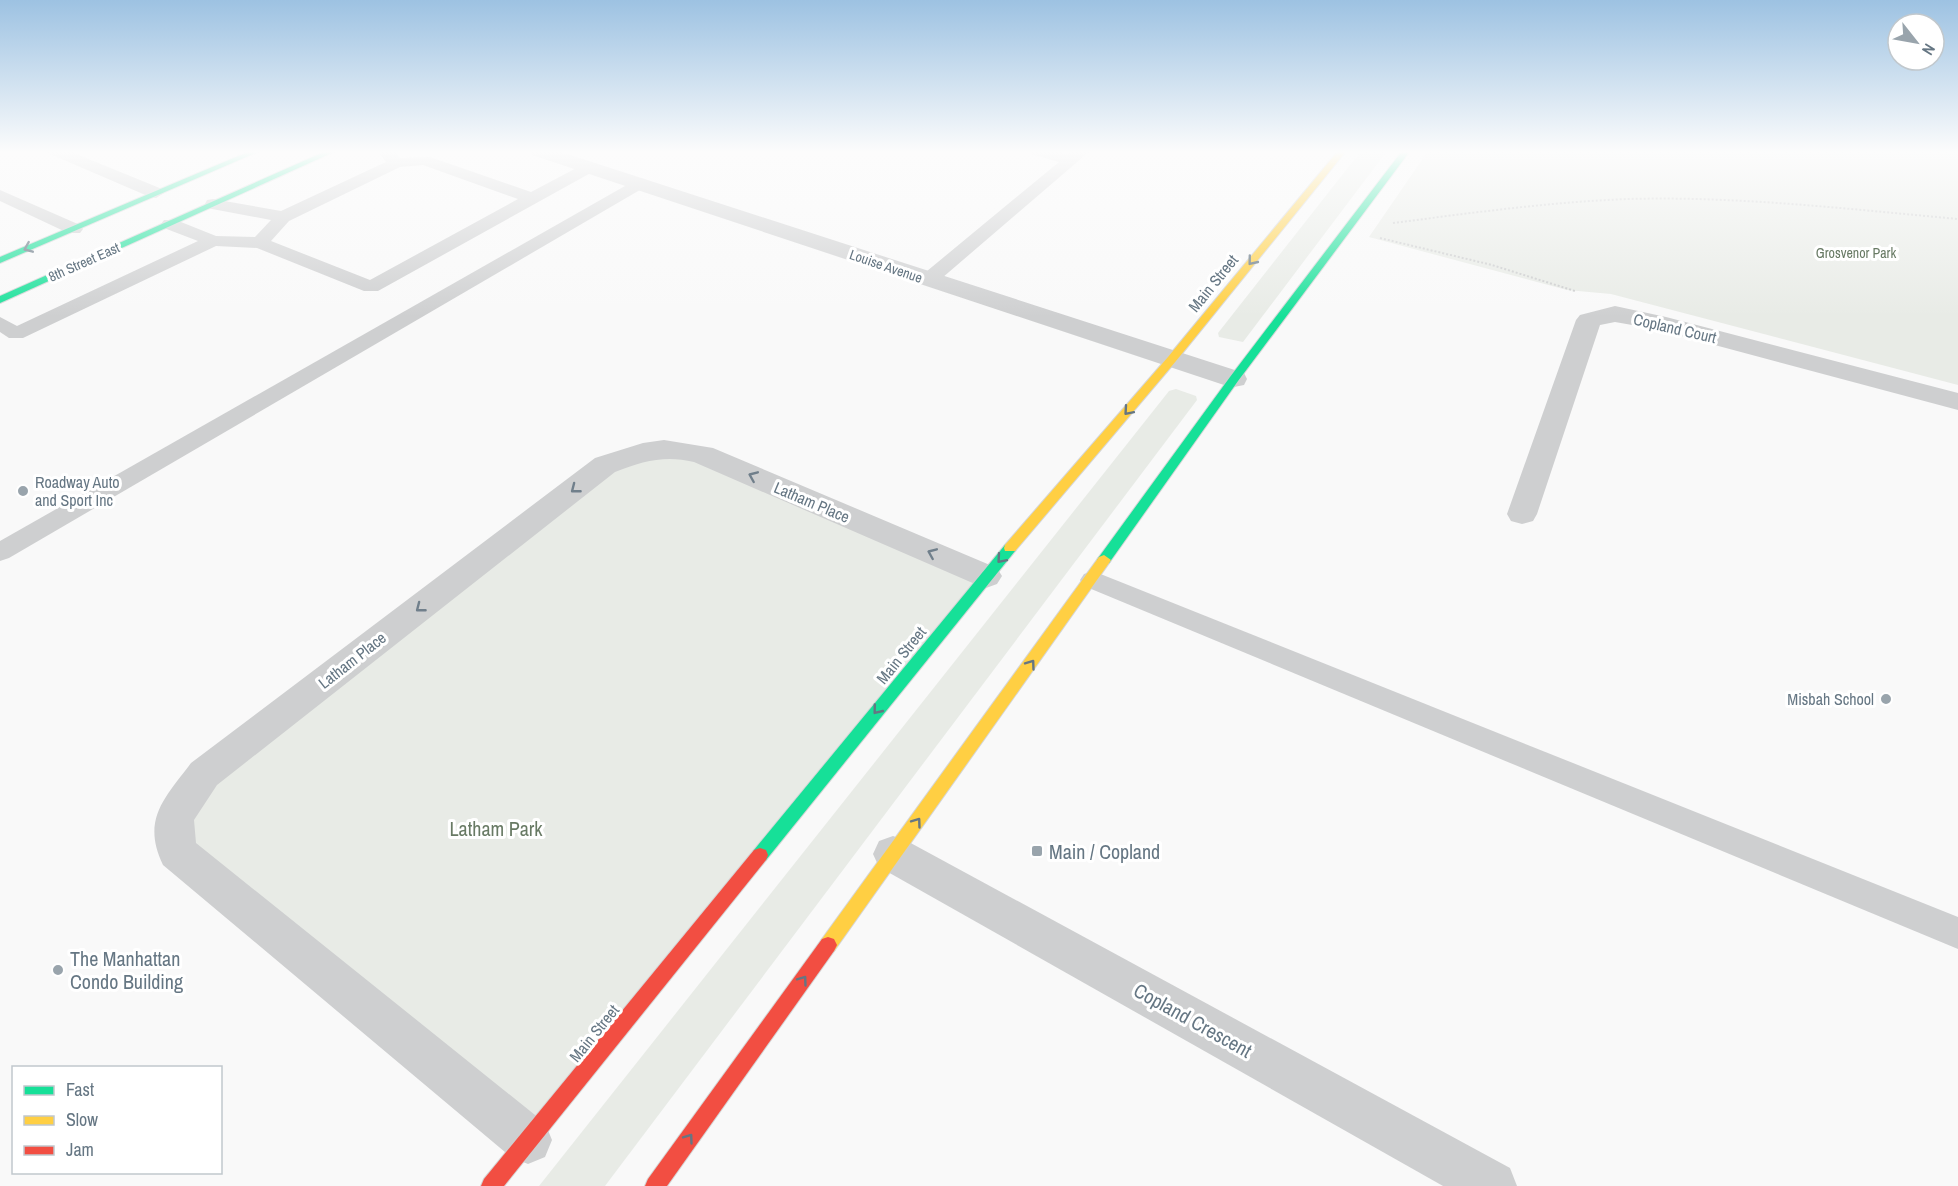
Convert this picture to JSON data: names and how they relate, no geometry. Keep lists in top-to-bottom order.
{
  "streets": {
    "street": [
      "8th Street East",
      "Louise Avenue",
      "Main Street",
      "Copland Court",
      "Latham Place",
      "Copland Crescent"
    ]
  },
  "crossings": [
    ["Louise Avenue", "Main Street"],
    ["Main Street", "Latham Place"]
  ],
  "parks": ["Grosvenor Park", "Latham Park"],
  "places": {
    "other": ["Roadway Auto and Sport Inc", "Misbah School", "The Manhattan Condo Building"],
    "transit": ["Main / Copland"]
  },
  "legend": ["Fast", "Slow", "Jam"],
  "north": "bottom right"
}
